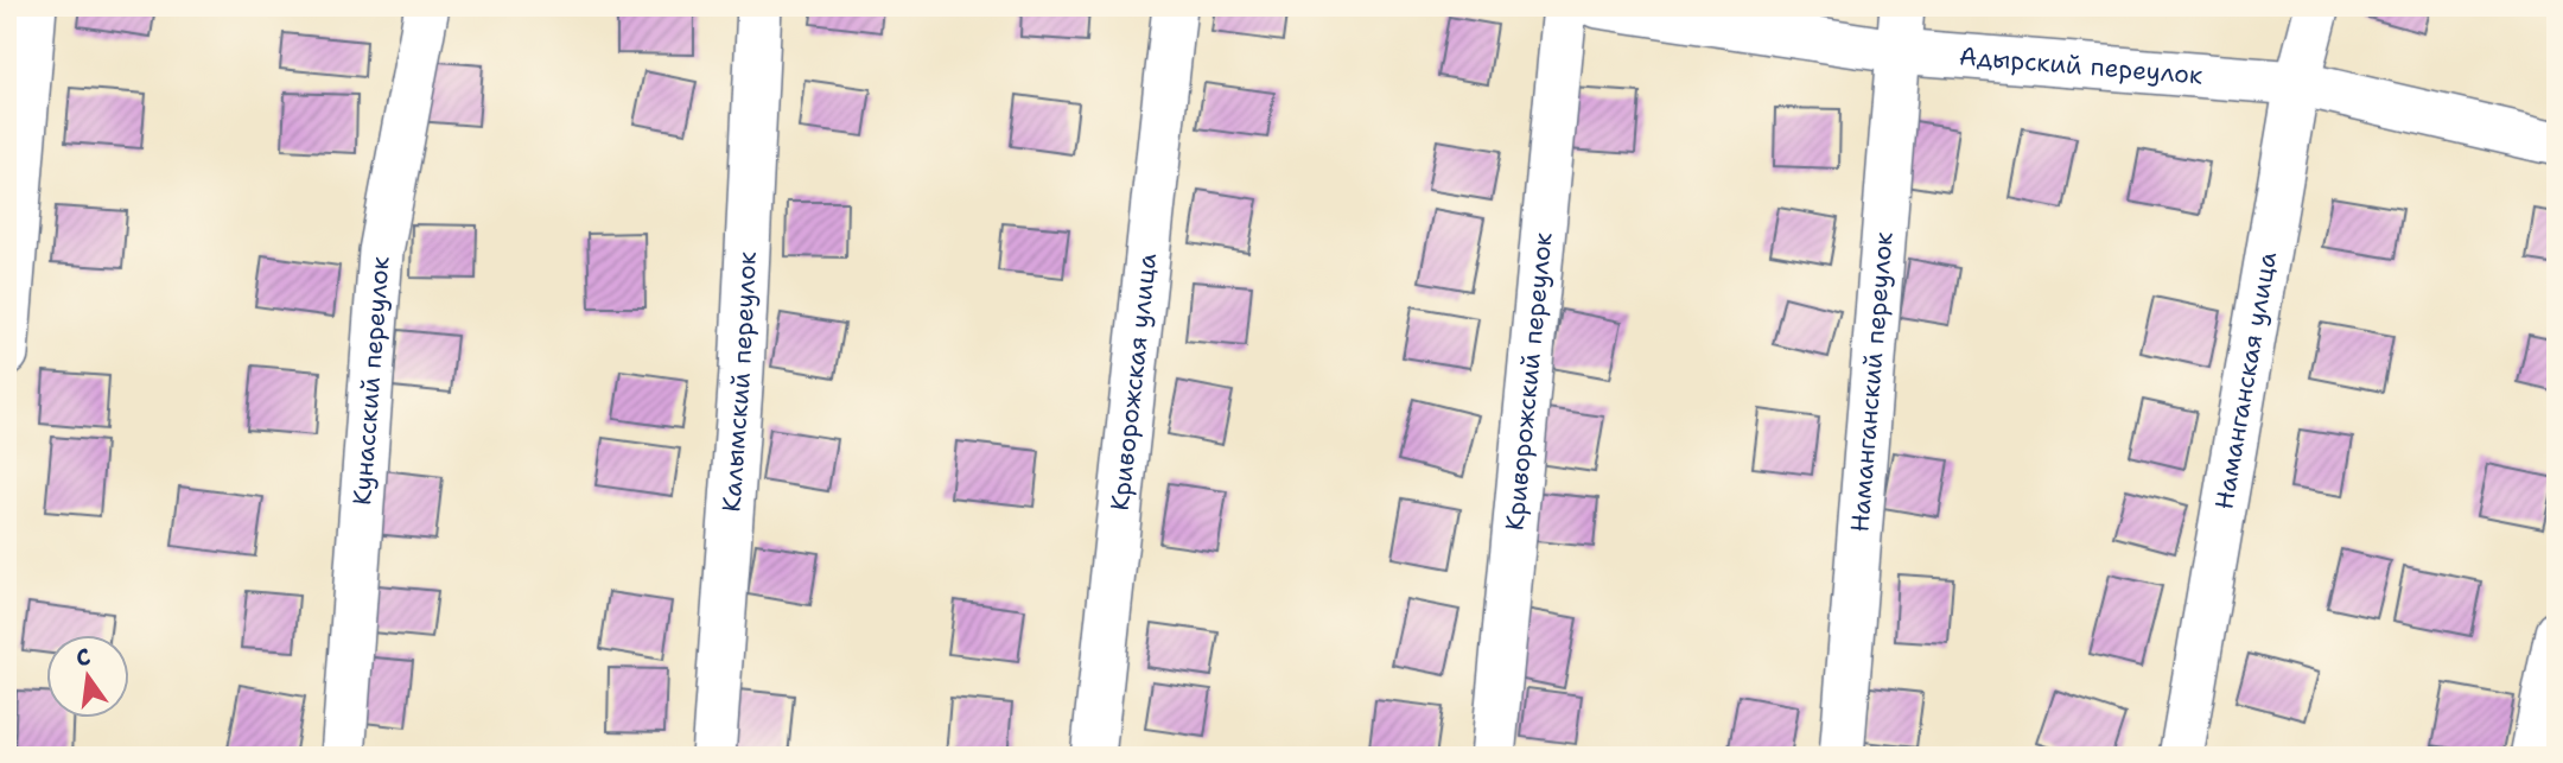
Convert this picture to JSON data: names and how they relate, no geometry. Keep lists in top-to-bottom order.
{
  "streets": {
    "street": [
      "Адырский переулок",
      "Кунасский переулок",
      "Наманганский переулок",
      "Наманганская улица",
      "Калымский переулок",
      "Криворожская улица",
      "Криворожский переулок"
    ]
  },
  "crossings": [
    ["Адырский переулок", "Наманганский переулок"],
    ["Адырский переулок", "Наманганская улица"]
  ],
  "north": "top"
}
